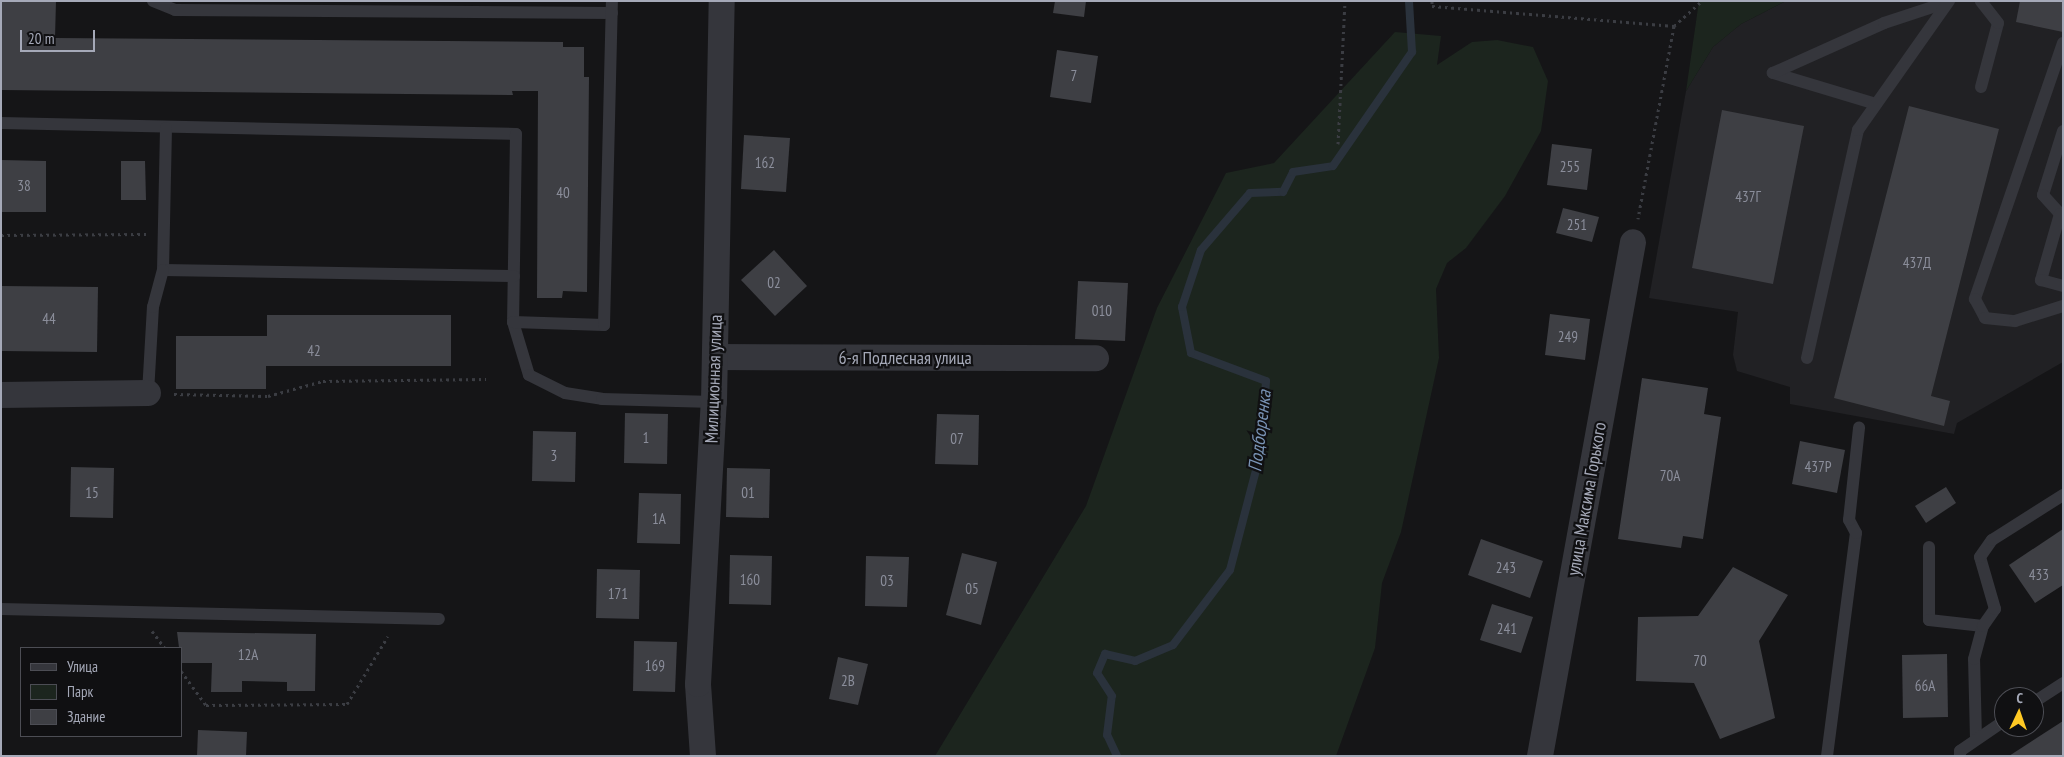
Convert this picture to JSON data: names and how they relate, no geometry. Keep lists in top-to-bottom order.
{
  "streets": {
    "street": ["6-я Подлесная улица", "Милиционная улица", "улица Максима Горького"]
  },
  "crossings": [
    ["6-я Подлесная улица", "Милиционная улица"]
  ],
  "water": ["Подборенка"],
  "house_numbers": [
    "7",
    "162",
    "255",
    "38",
    "40",
    "437Г",
    "251",
    "437Д",
    "02",
    "010",
    "44",
    "249",
    "42",
    "1",
    "07",
    "3",
    "437Р",
    "70А",
    "15",
    "01",
    "1А",
    "243",
    "433",
    "160",
    "03",
    "05",
    "171",
    "241",
    "12А",
    "70",
    "169",
    "2В",
    "66А"
  ],
  "legend": ["Улица", "Парк", "Здание"],
  "scale_bar": "20 m",
  "north": "top"
}
